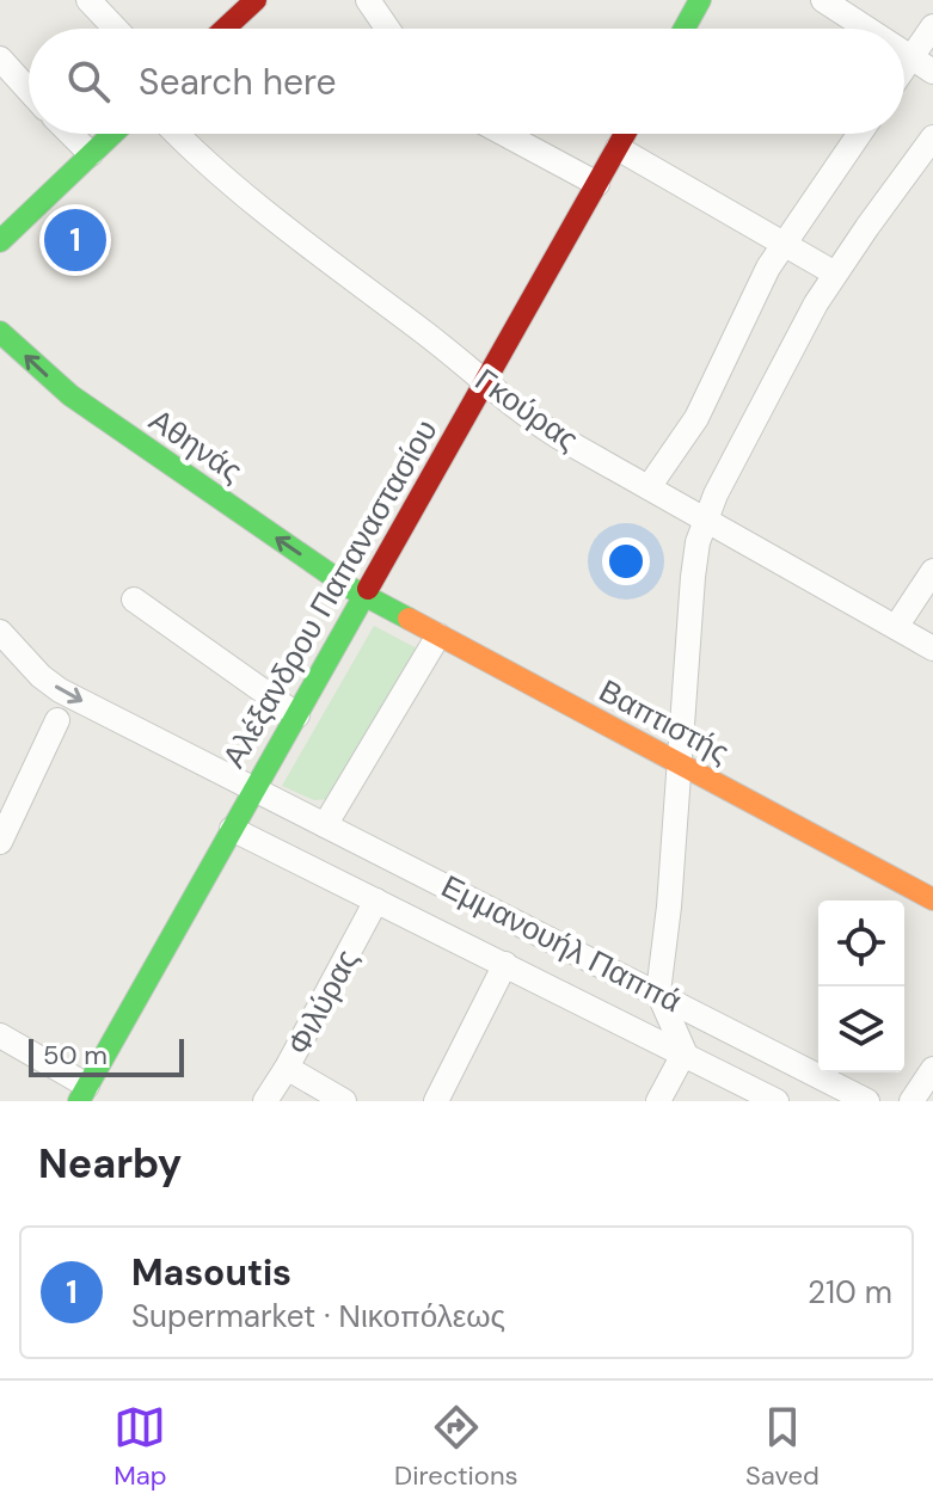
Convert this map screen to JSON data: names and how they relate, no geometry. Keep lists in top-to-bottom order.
{
  "streets": {
    "main road": ["Αθηνάς", "Αλέξανδρου Παπαναστασίου", "Βαπτιστής"],
    "street": ["Γκούρας", "Εμμανουήλ Παππά", "Φιλύρας"]
  },
  "crossings": [
    ["Γκούρας", "Αλέξανδρου Παπαναστασίου"],
    ["Αθηνάς", "Αλέξανδρου Παπαναστασίου"],
    ["Αθηνάς", "Βαπτιστής"],
    ["Αλέξανδρου Παπαναστασίου", "Βαπτιστής"],
    ["Αλέξανδρου Παπαναστασίου", "Εμμανουήλ Παππά"],
    ["Εμμανουήλ Παππά", "Φιλύρας"]
  ],
  "one_way": ["Αθηνάς"],
  "scale_bar": "50 m",
  "page": {
    "search": "Search here",
    "pins": "1",
    "scale": "50 m",
    "heading": "Nearby",
    "list": [
      {
        "mark": "1",
        "name": "Masoutis",
        "note": "Supermarket · Νικοπόλεως",
        "value": "210 m"
      }
    ],
    "nav": ["Map", "Directions", "Saved"]
  }
}
